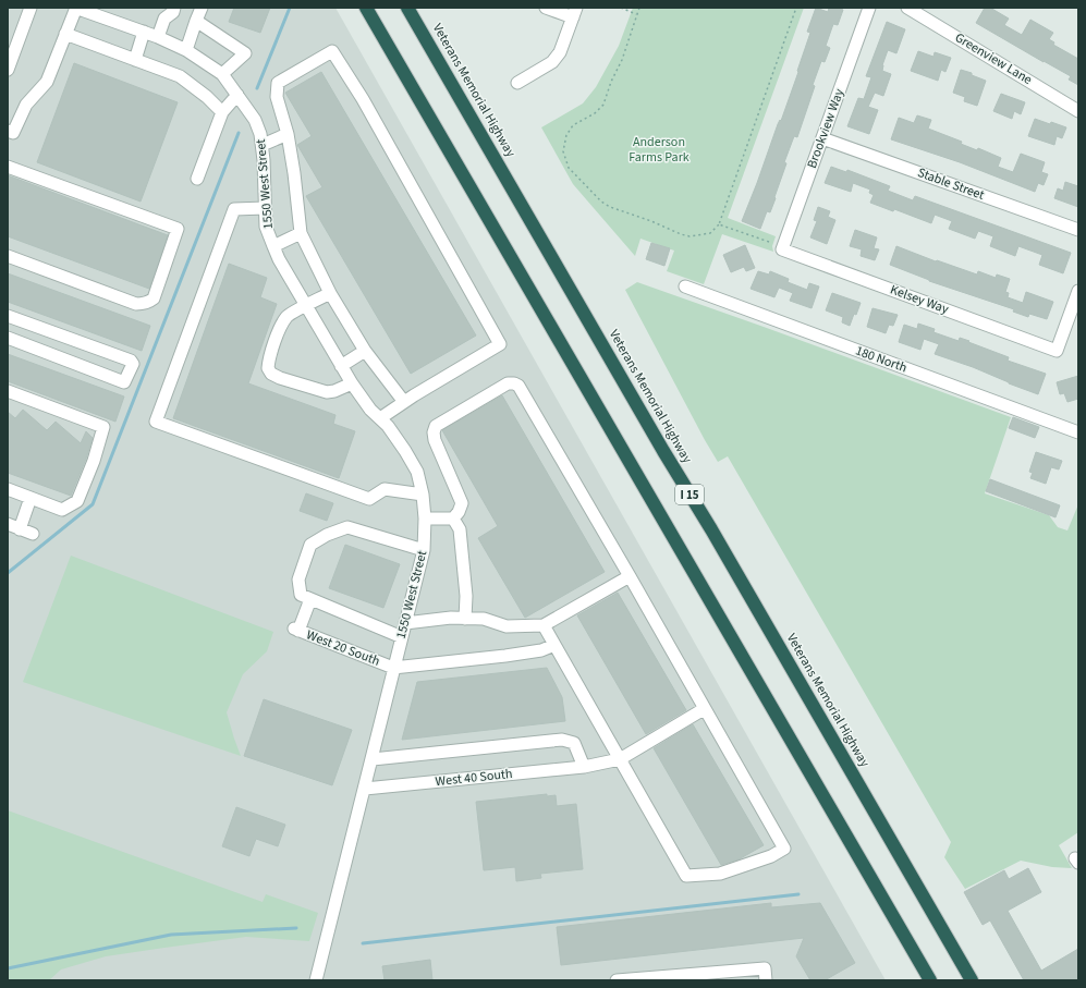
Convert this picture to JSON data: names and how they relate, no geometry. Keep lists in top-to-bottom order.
{
  "streets": {
    "highway": ["Veterans Memorial Highway", "I 15"],
    "street": [
      "Greenview Lane",
      "Brookview Way",
      "1550 West Street",
      "Stable Street",
      "Kelsey Way",
      "180 North",
      "West 20 South",
      "West 40 South"
    ]
  },
  "crossings": [
    ["Brookview Way", "Stable Street"],
    ["Brookview Way", "Kelsey Way"],
    ["1550 West Street", "West 20 South"],
    ["1550 West Street", "West 40 South"]
  ],
  "parks": ["Anderson Farms Park"]
}
